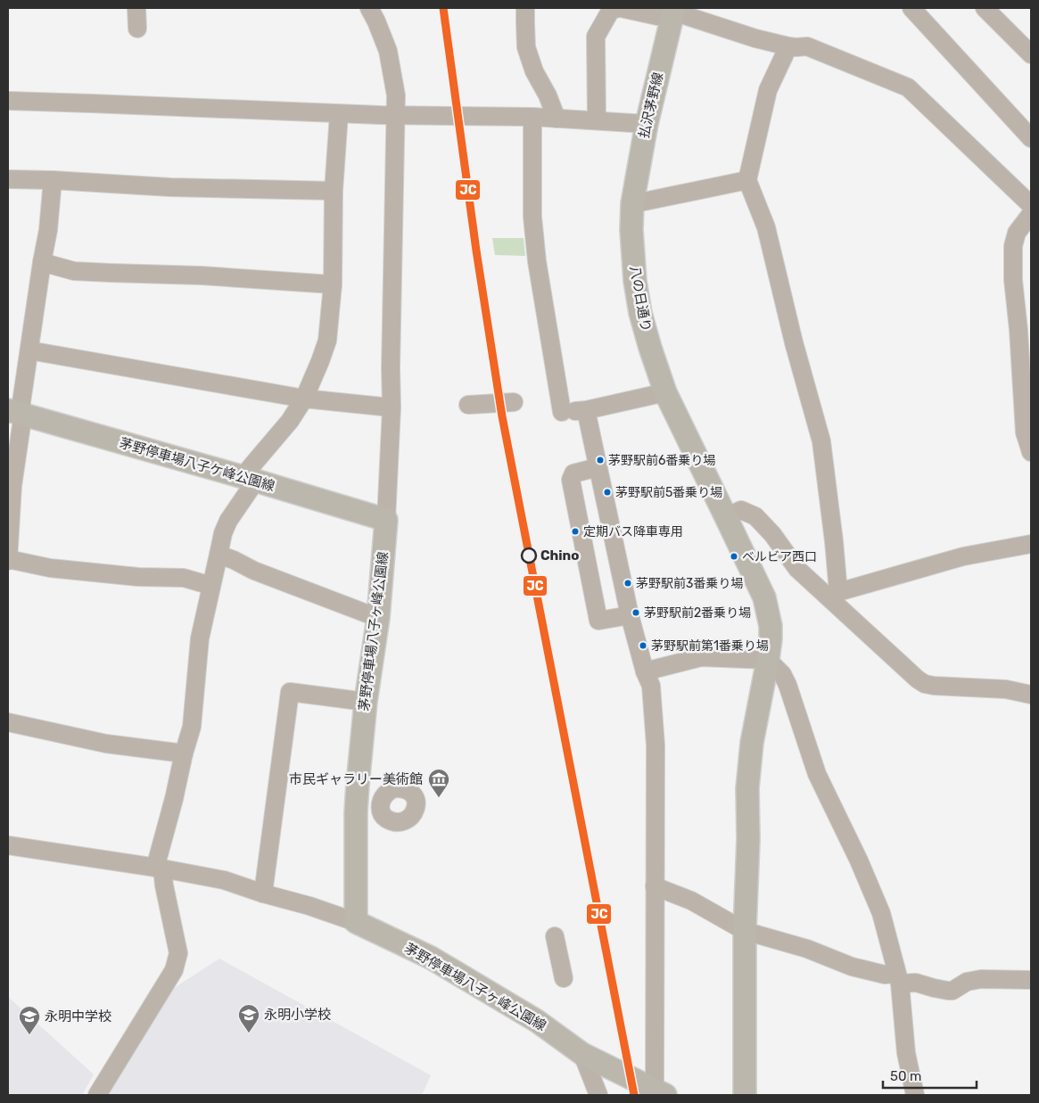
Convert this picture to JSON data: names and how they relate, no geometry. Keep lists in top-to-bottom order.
{
  "streets": {
    "main road": [
      "払沢茅野線",
      "八の日通り",
      "茅野停車場八子ケ峰公園線",
      "茅野停車場八子ヶ峰公園線"
    ]
  },
  "crossings": [
    ["払沢茅野線", "八の日通り"],
    ["茅野停車場八子ケ峰公園線", "茅野停車場八子ヶ峰公園線"]
  ],
  "places": {
    "other": [
      "茅野駅前6番乗り場",
      "茅野駅前5番乗り場",
      "定期バス降車専用",
      "Chino",
      "ベルビア西口",
      "茅野駅前3番乗り場",
      "茅野駅前2番乗り場",
      "茅野駅前第1番乗り場"
    ],
    "museum": ["市民ギャラリー美術館"],
    "school or university": ["永明小学校", "永明中学校"]
  },
  "lines": ["transit line JC"],
  "scale_bar": "50 m"
}
